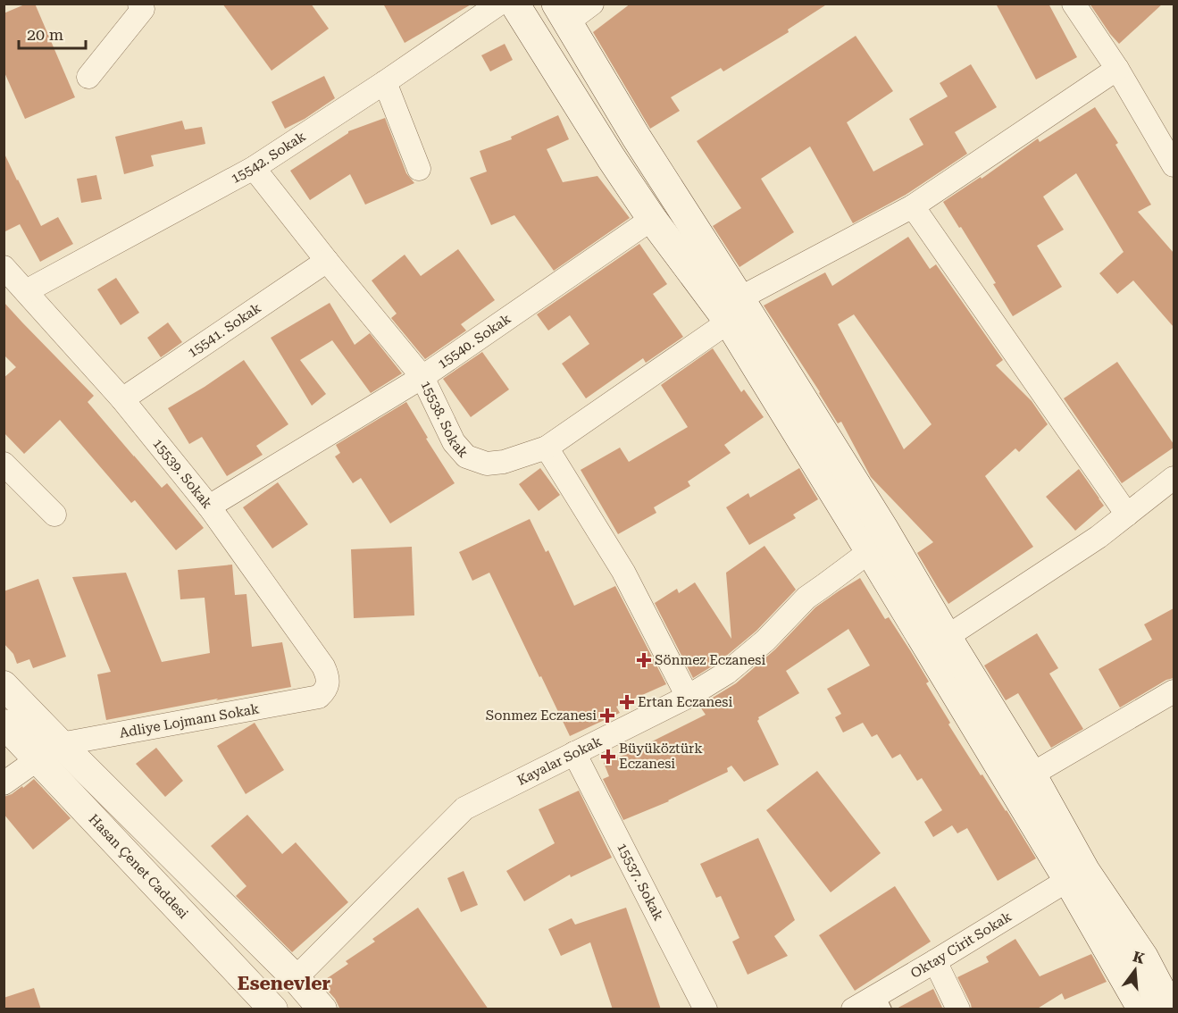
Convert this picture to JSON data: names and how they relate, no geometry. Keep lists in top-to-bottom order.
{
  "streets": {
    "street": [
      "15542. Sokak",
      "15541. Sokak",
      "15540. Sokak",
      "15538. Sokak",
      "15539. Sokak",
      "Adliye Lojmanı Sokak",
      "Kayalar Sokak",
      "Hasan Çenet Caddesi",
      "15537. Sokak",
      "Oktay Cirit Sokak"
    ]
  },
  "crossings": [
    ["15542. Sokak", "15538. Sokak"],
    ["15542. Sokak", "15539. Sokak"],
    ["15541. Sokak", "15538. Sokak"],
    ["15541. Sokak", "15539. Sokak"],
    ["15540. Sokak", "15538. Sokak"],
    ["15540. Sokak", "15539. Sokak"],
    ["15539. Sokak", "Adliye Lojmanı Sokak"],
    ["Adliye Lojmanı Sokak", "Hasan Çenet Caddesi"],
    ["Kayalar Sokak", "15537. Sokak"]
  ],
  "districts": ["Esenevler"],
  "places": {
    "health": [
      "Sönmez Eczanesi",
      "Ertan Eczanesi",
      "Sonmez Eczanesi",
      "Büyüköztürk Eczanesi"
    ]
  },
  "scale_bar": "20 m",
  "north": "top"
}
